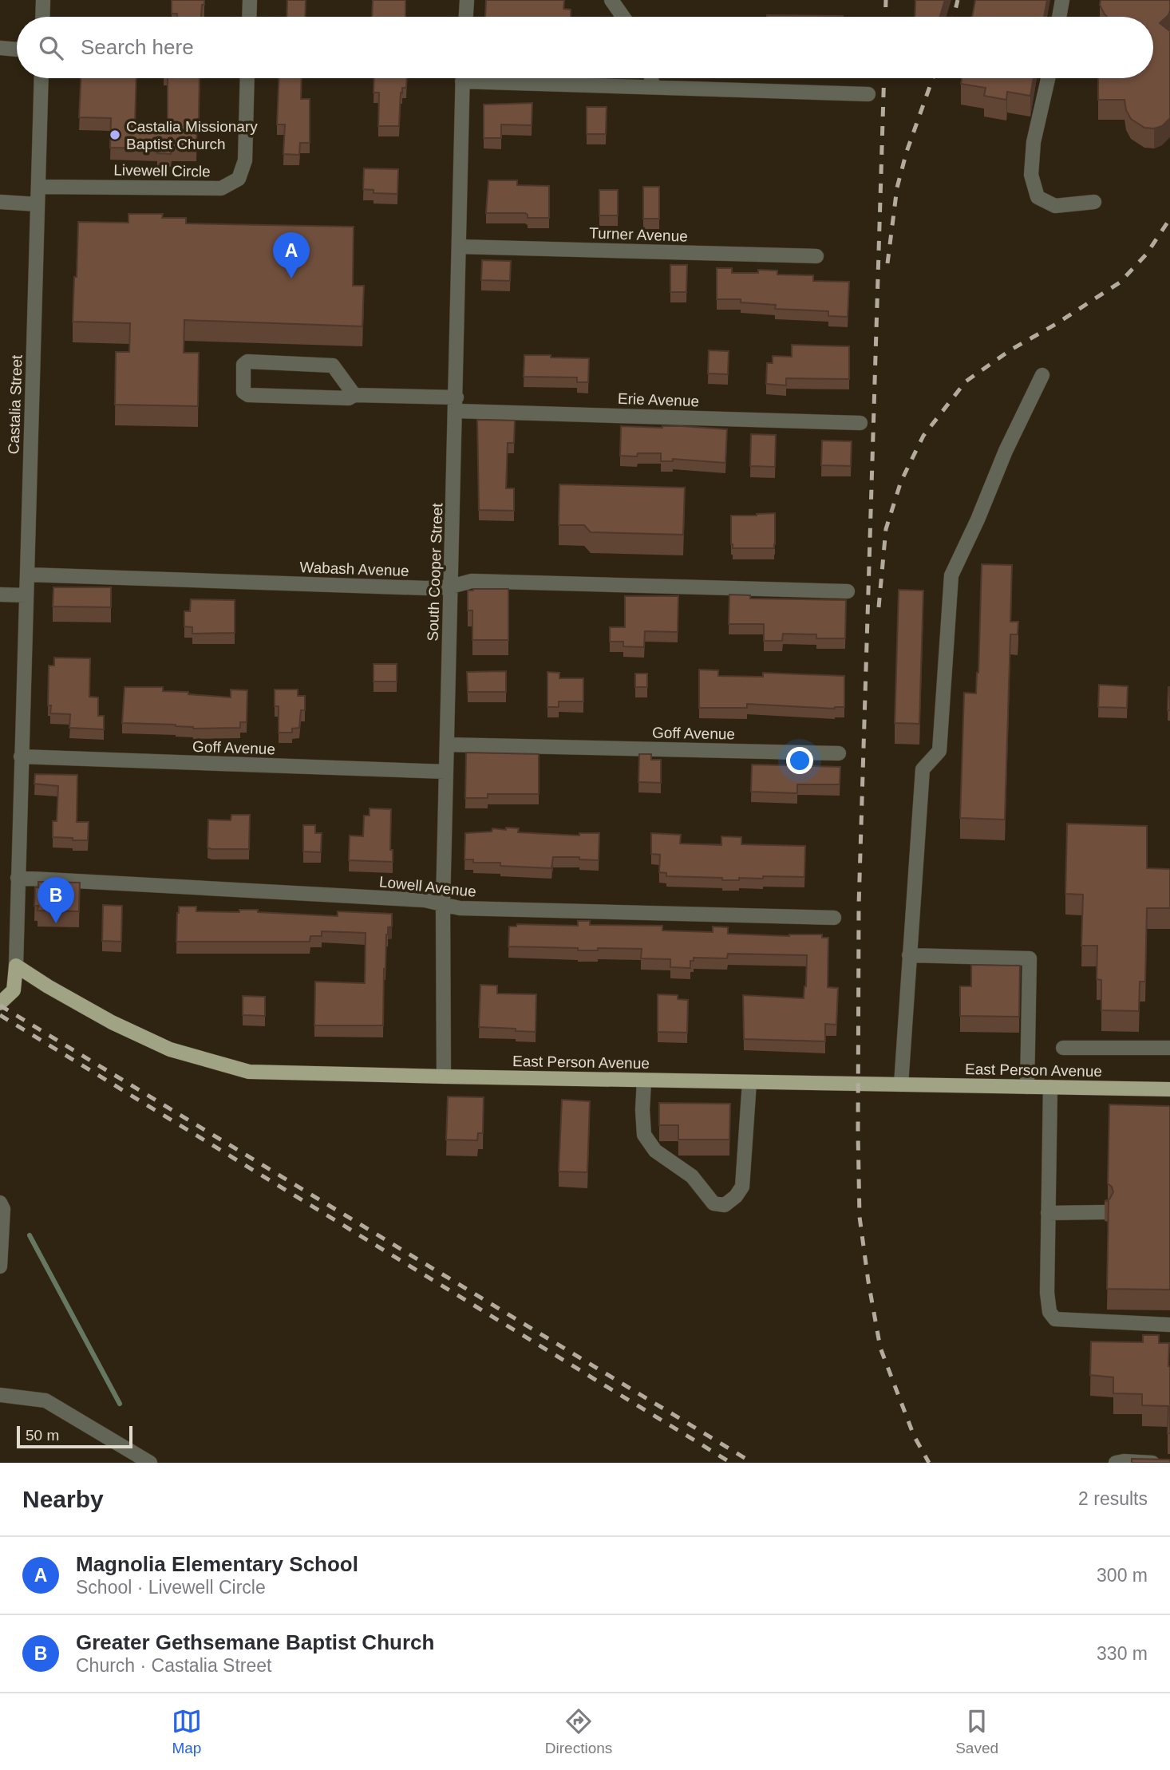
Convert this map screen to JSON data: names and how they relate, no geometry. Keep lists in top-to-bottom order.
{
  "streets": {
    "main road": ["Castalia Street", "East Person Avenue"],
    "street": [
      "Livewell Circle",
      "Turner Avenue",
      "Erie Avenue",
      "Wabash Avenue",
      "South Cooper Street",
      "Goff Avenue",
      "Lowell Avenue"
    ]
  },
  "crossings": [
    ["Livewell Circle", "Castalia Street"],
    ["Turner Avenue", "South Cooper Street"],
    ["Erie Avenue", "South Cooper Street"],
    ["Castalia Street", "Wabash Avenue"],
    ["Castalia Street", "Goff Avenue"],
    ["Castalia Street", "Lowell Avenue"],
    ["Castalia Street", "East Person Avenue"],
    ["Wabash Avenue", "South Cooper Street"],
    ["South Cooper Street", "Goff Avenue"],
    ["South Cooper Street", "Lowell Avenue"],
    ["South Cooper Street", "East Person Avenue"]
  ],
  "places": ["Castalia Missionary Baptist Church"],
  "scale_bar": "50 m",
  "page": {
    "search": "Search here",
    "pins": ["A", "B"],
    "scale": "50 m",
    "heading": ["Nearby", "2 results"],
    "list": [
      {
        "mark": "A",
        "name": "Magnolia Elementary School",
        "note": "School · Livewell Circle",
        "value": "300 m"
      },
      {
        "mark": "B",
        "name": "Greater Gethsemane Baptist Church",
        "note": "Church · Castalia Street",
        "value": "330 m"
      }
    ],
    "nav": ["Map", "Directions", "Saved"]
  }
}
